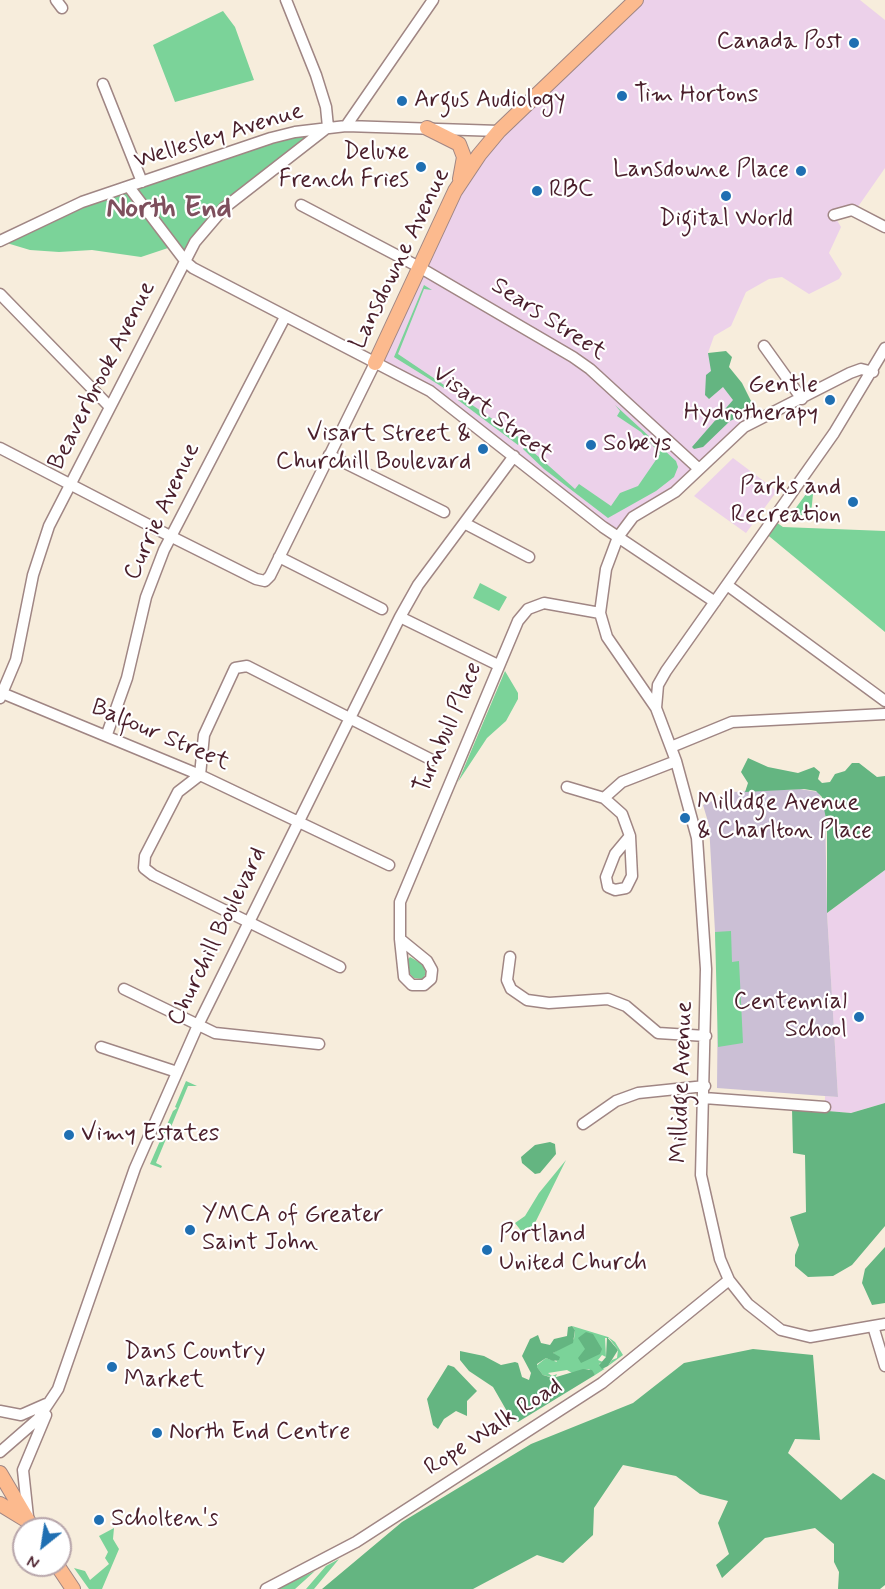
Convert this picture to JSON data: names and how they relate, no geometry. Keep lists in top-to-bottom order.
{
  "streets": {
    "main road": ["Lansdowne Avenue"],
    "street": [
      "Wellesley Avenue",
      "Sears Street",
      "Beaverbrook Avenue",
      "Visart Street",
      "Currie Avenue",
      "Turnbull Place",
      "Balfour Street",
      "Churchill Boulevard",
      "Millidge Avenue",
      "Rope Walk Road"
    ]
  },
  "crossings": [
    ["Wellesley Avenue", "Lansdowne Avenue"],
    ["Wellesley Avenue", "Beaverbrook Avenue"],
    ["Wellesley Avenue", "Visart Street"],
    ["Lansdowne Avenue", "Sears Street"],
    ["Lansdowne Avenue", "Visart Street"],
    ["Lansdowne Avenue", "Currie Avenue"],
    ["Beaverbrook Avenue", "Visart Street"],
    ["Beaverbrook Avenue", "Balfour Street"],
    ["Visart Street", "Currie Avenue"],
    ["Visart Street", "Churchill Boulevard"],
    ["Currie Avenue", "Balfour Street"],
    ["Turnbull Place", "Millidge Avenue"],
    ["Balfour Street", "Churchill Boulevard"],
    ["Millidge Avenue", "Rope Walk Road"]
  ],
  "districts": ["North End"],
  "places": [
    "Canada Post",
    "Tim Hortons",
    "Argus Audiology",
    "Deluxe French Fries",
    "Lansdowne Place",
    "RBC",
    "Digital World",
    "Gentle Hydrotherapy",
    "Sobeys",
    "Visart Street & Churchill Boulevard",
    "Parks and Recreation",
    "Millidge Avenue & Charlton Place",
    "Centennial School",
    "Vimy Estates",
    "YMCA of Greater Saint John",
    "Portland United Church",
    "Dans Country Market",
    "North End Centre",
    "Scholten's"
  ],
  "north": "bottom left"
}
